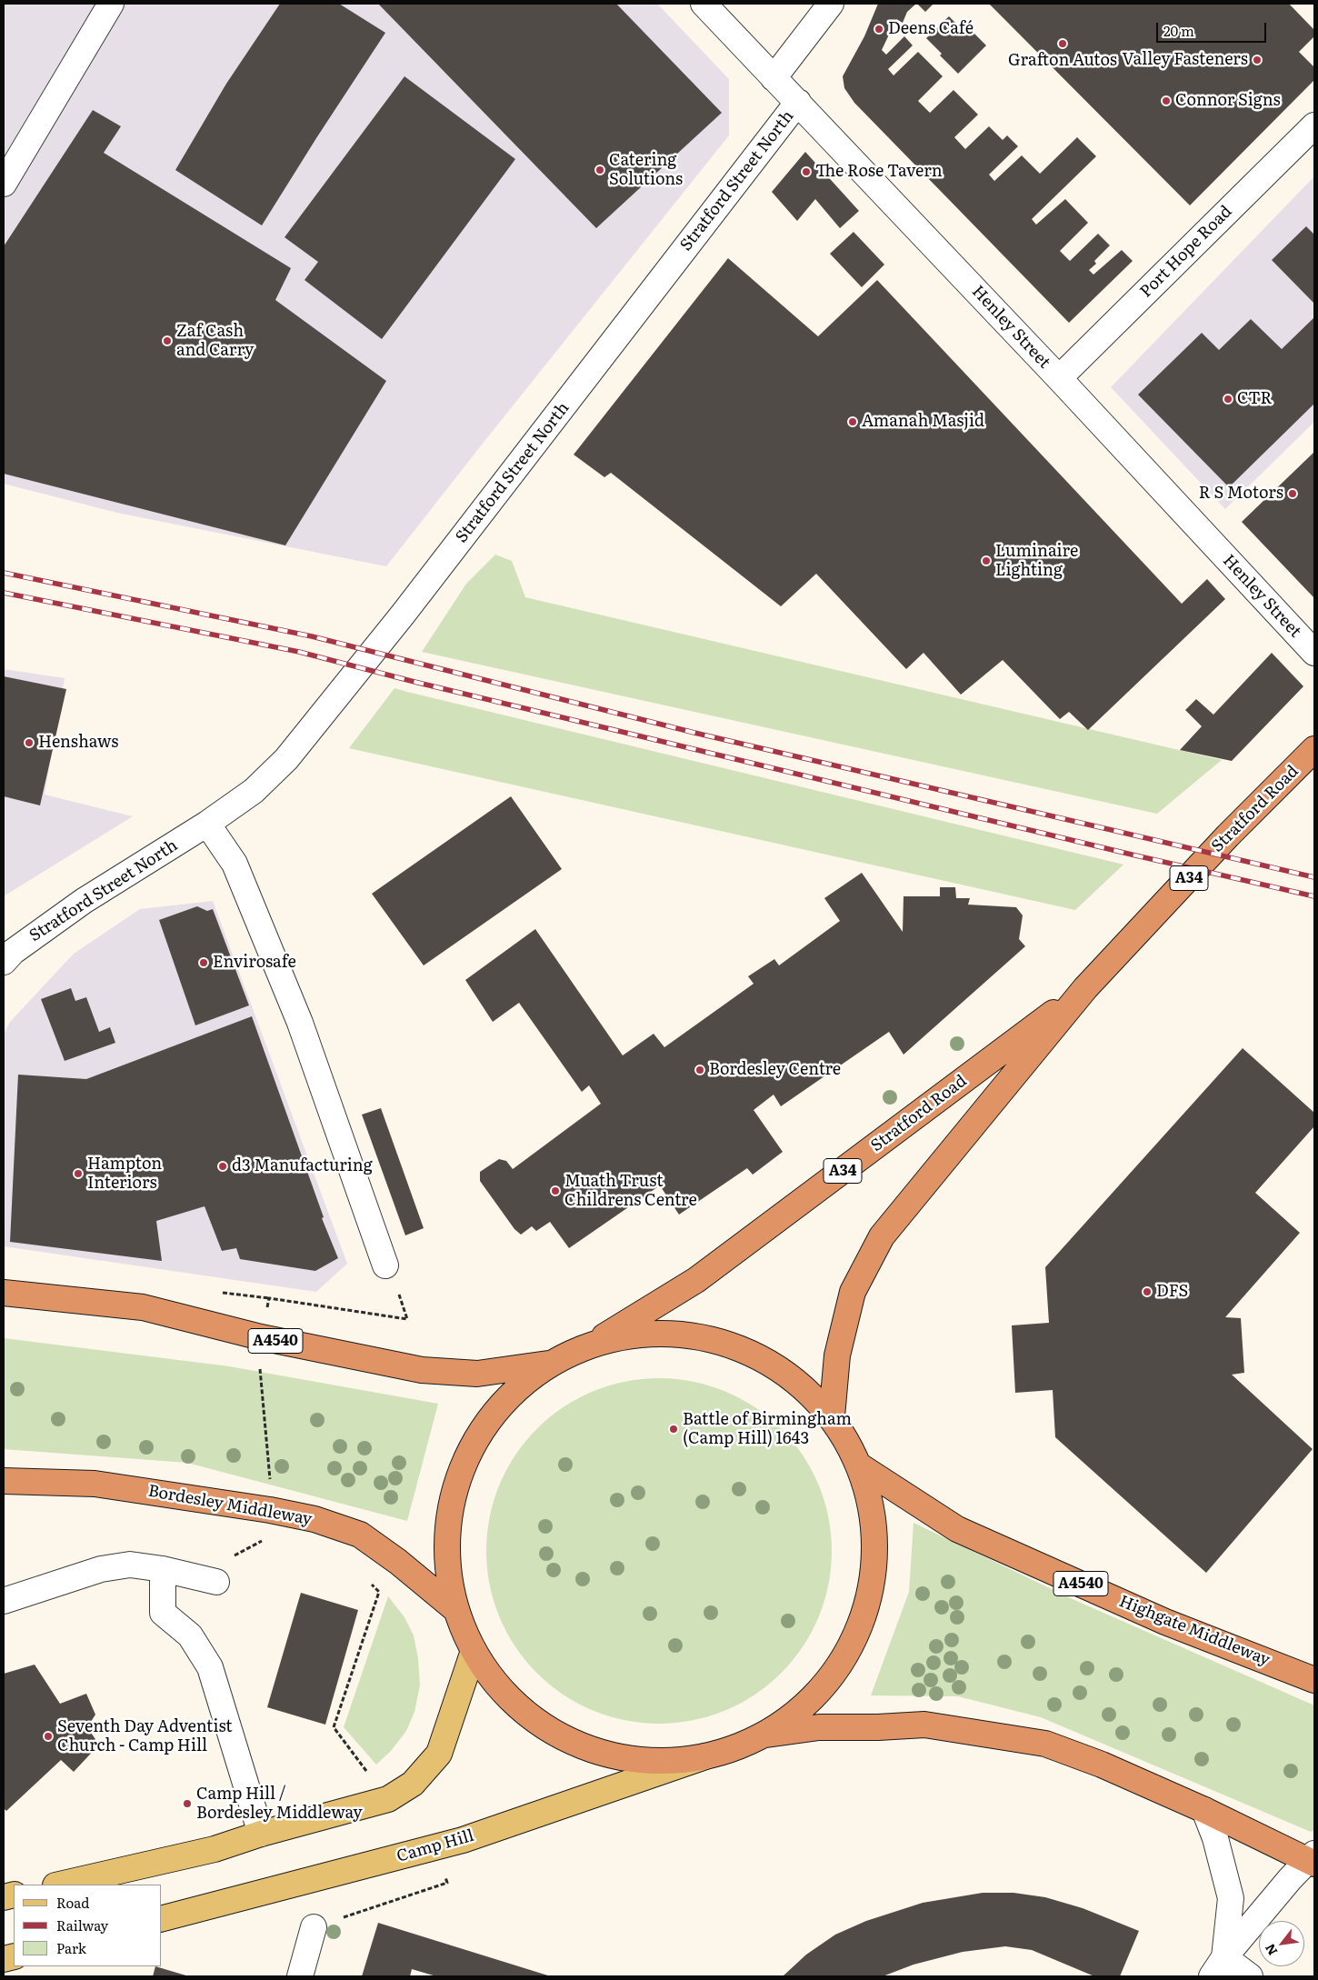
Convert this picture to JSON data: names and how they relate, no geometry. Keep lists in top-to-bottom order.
{
  "streets": {
    "highway": [
      "Stratford Road",
      "A34",
      "A4540",
      "Bordesley Middleway",
      "Highgate Middleway"
    ],
    "main road": ["Camp Hill"],
    "street": ["Stratford Street North", "Port Hope Road", "Henley Street"]
  },
  "crossings": [
    ["Stratford Street North", "Henley Street"],
    ["Port Hope Road", "Henley Street"]
  ],
  "places": [
    "Deens Café",
    "Grafton Autos",
    "Valley Fasteners",
    "Connor Signs",
    "Catering Solutions",
    "The Rose Tavern",
    "Zaf Cash and Carry",
    "CTR",
    "Amanah Masjid",
    "R S Motors",
    "Luminaire Lighting",
    "Henshaws",
    "Envirosafe",
    "Bordesley Centre",
    "d3 Manufacturing",
    "Hampton Interiors",
    "Muath Trust Childrens Centre",
    "DFS",
    "Battle of Birmingham (Camp Hill) 1643",
    "Seventh Day Adventist Church - Camp Hill",
    "Camp Hill / Bordesley Middleway"
  ],
  "legend": ["Road", "Railway", "Park"],
  "scale_bar": "20 m",
  "north": "bottom left"
}
